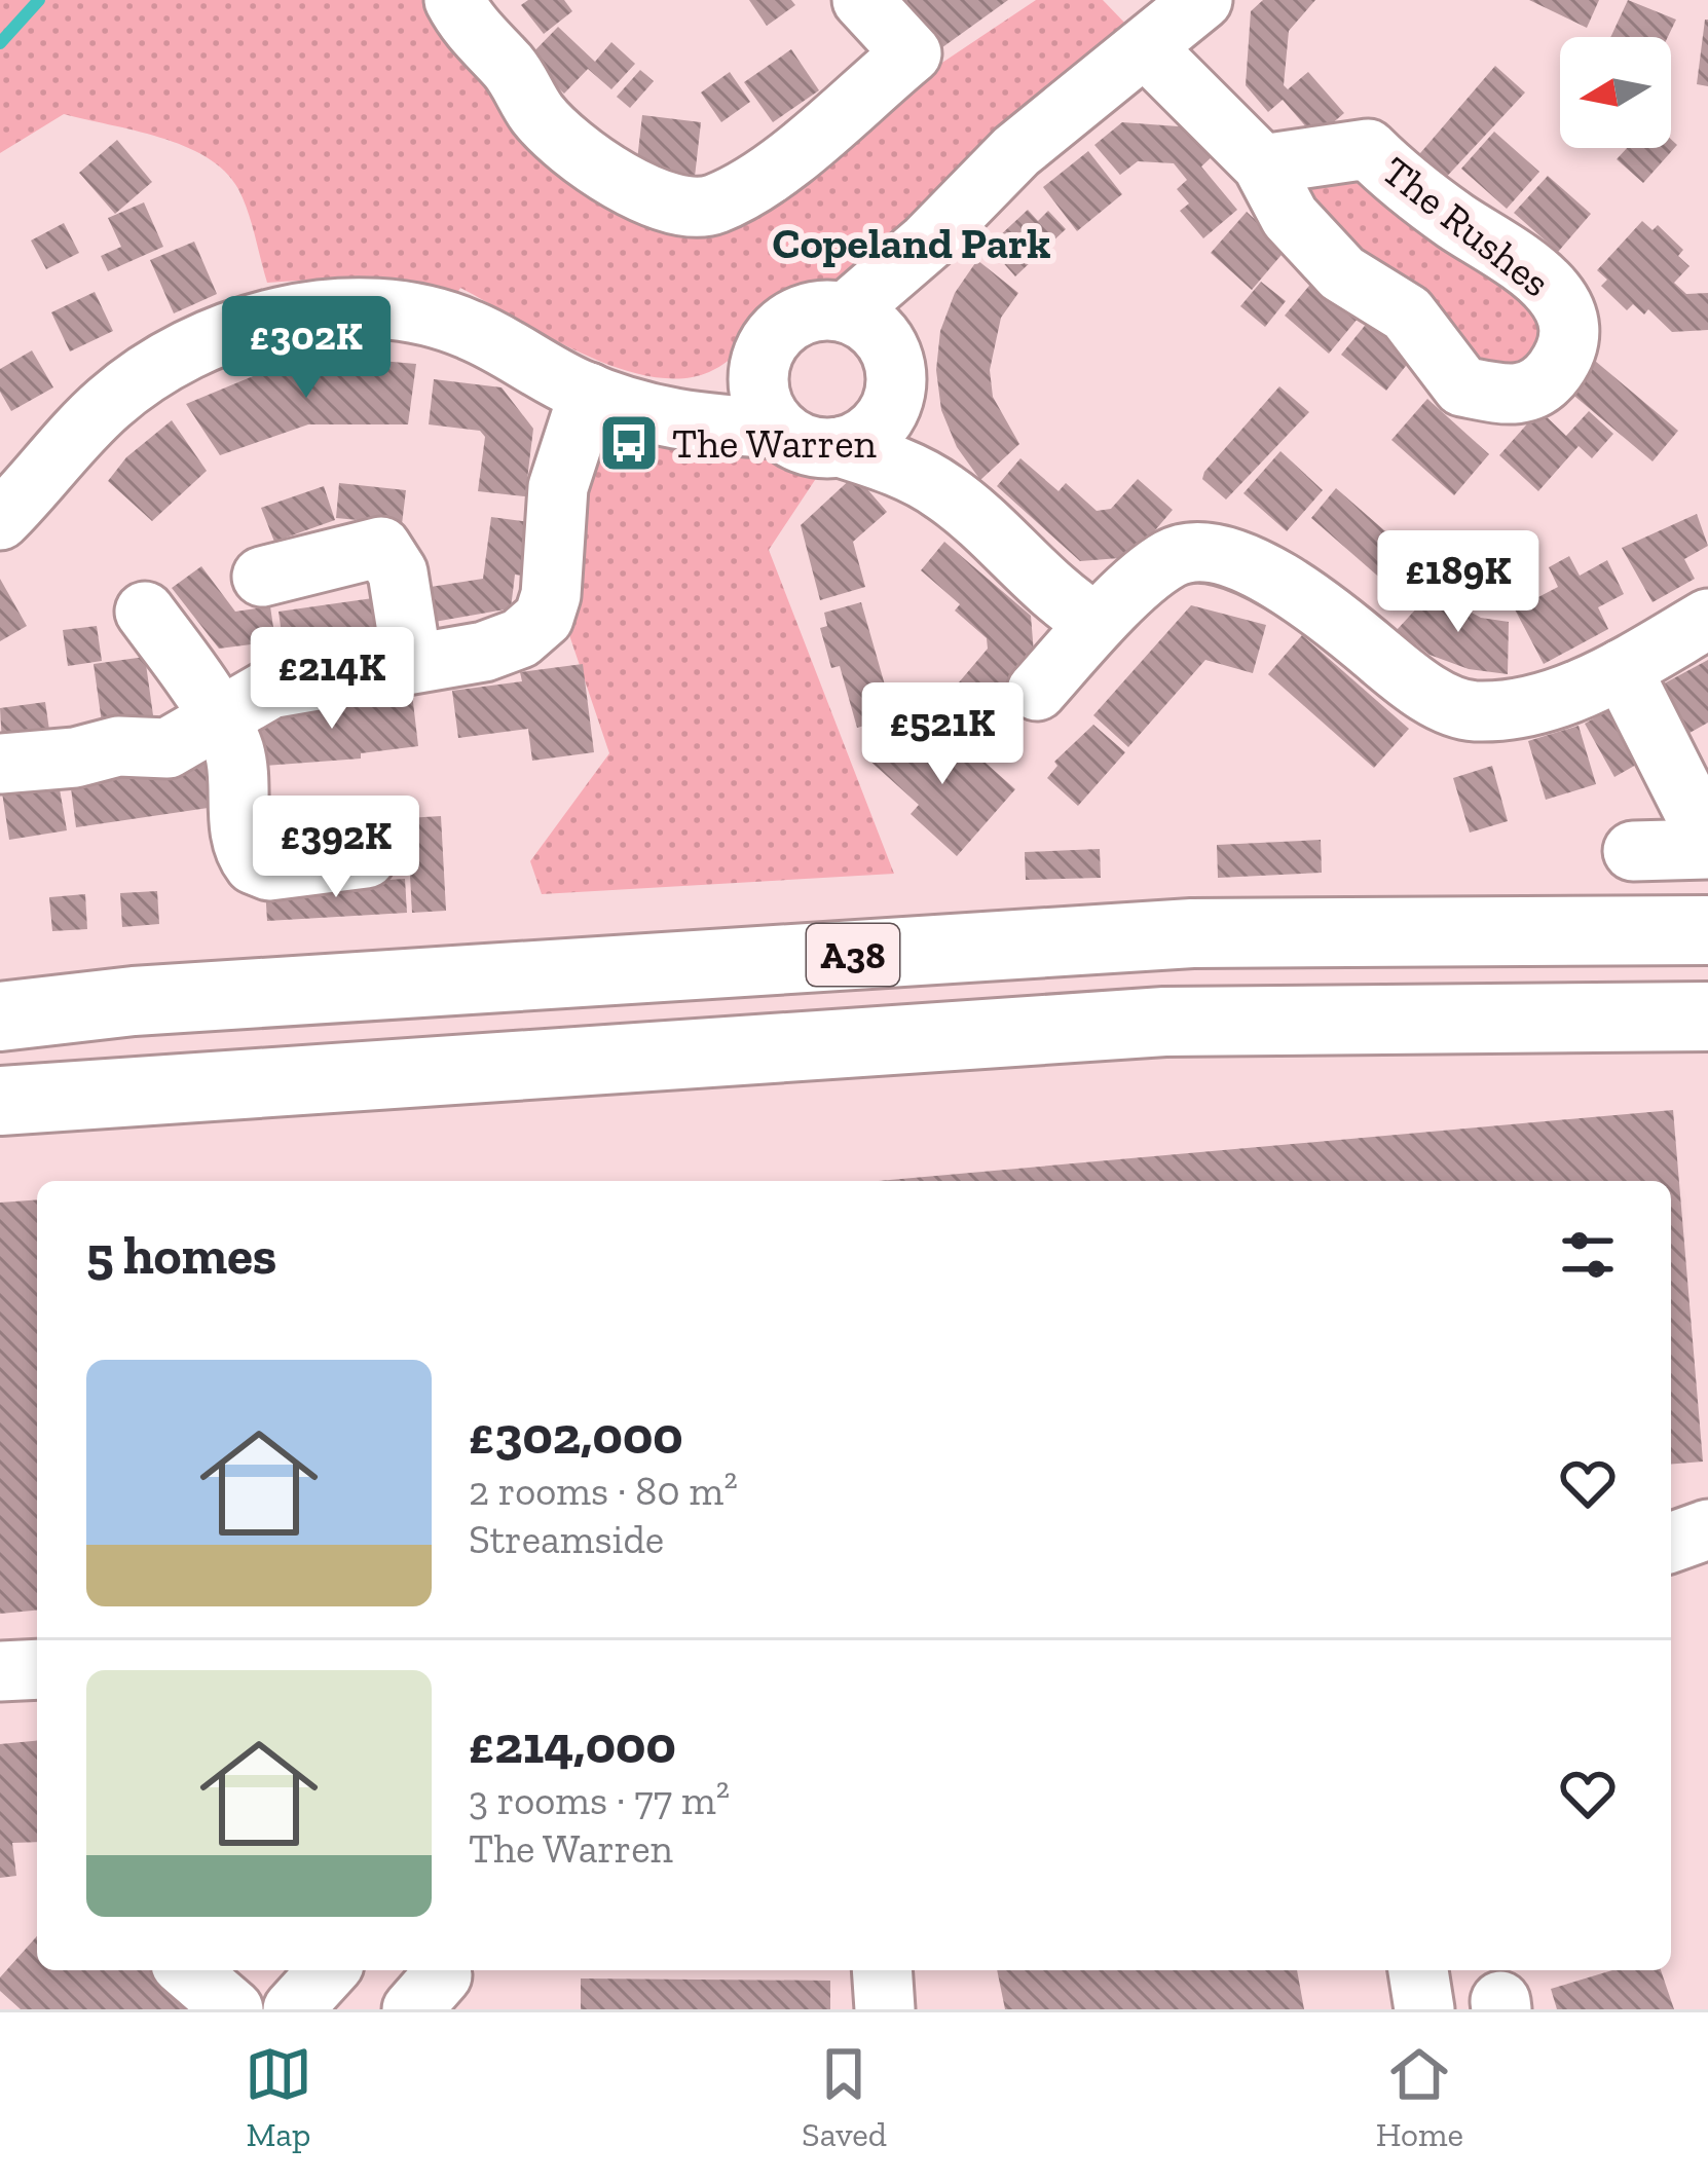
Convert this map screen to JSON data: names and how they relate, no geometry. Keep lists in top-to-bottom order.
{
  "streets": {
    "highway": ["A38"],
    "street": ["The Rushes"]
  },
  "districts": ["Copeland Park"],
  "places": {
    "bus stop": ["The Warren"]
  },
  "north": "left",
  "page": {
    "price": [
      "£302K",
      "£189K",
      "£214K",
      "£521K",
      "£392K"
    ],
    "heading": "5 homes",
    "list": [
      {
        "name": "£302,000",
        "note": "2 rooms · 80 m² · Streamside"
      },
      {
        "name": "£214,000",
        "note": "3 rooms · 77 m² · The Warren"
      }
    ],
    "tabs": ["Map", "Saved", "Home"]
  }
}
